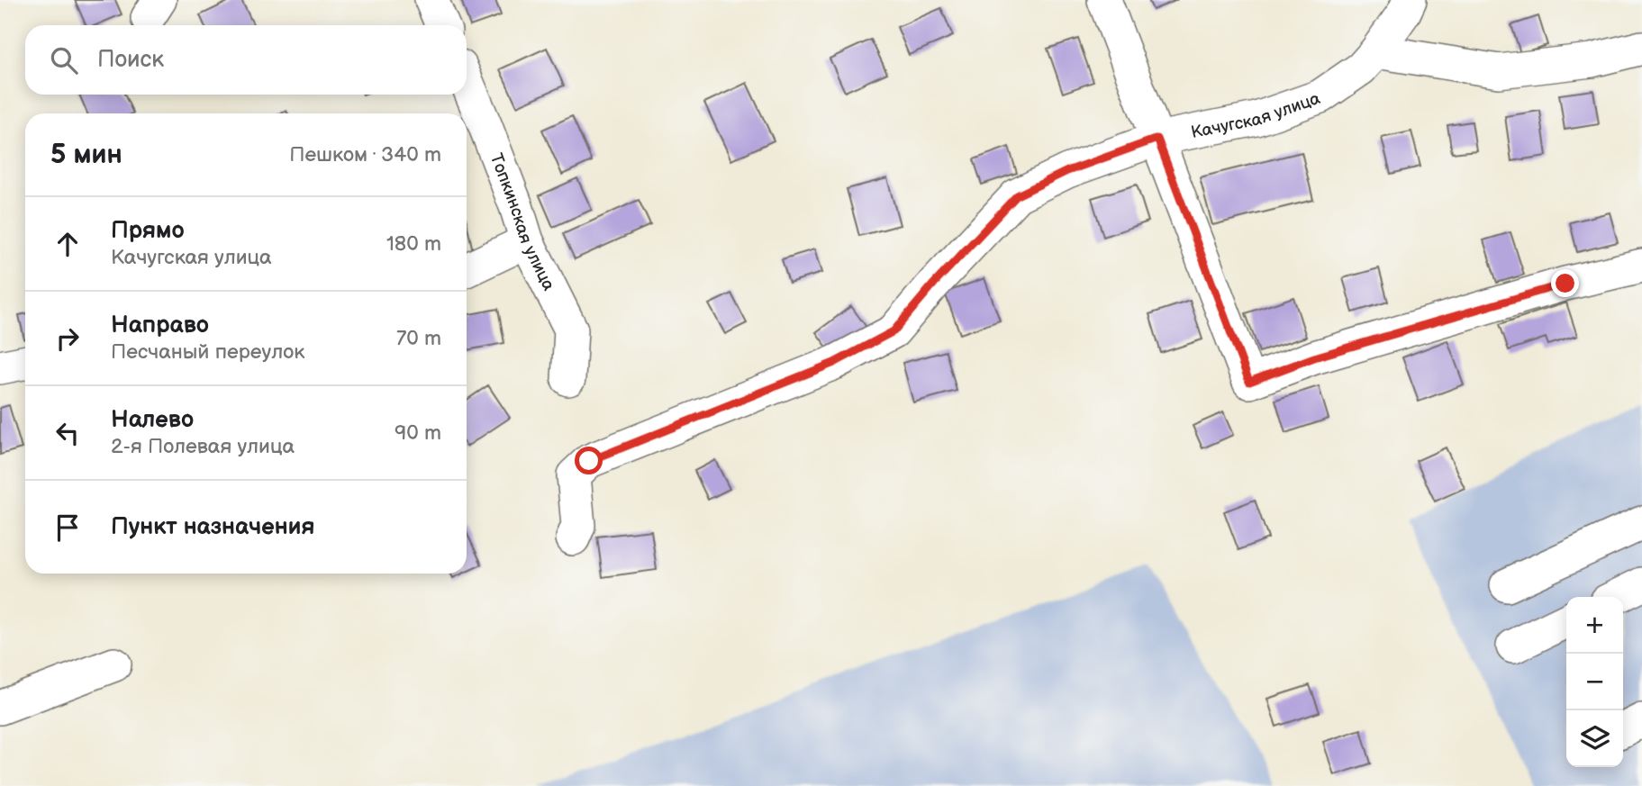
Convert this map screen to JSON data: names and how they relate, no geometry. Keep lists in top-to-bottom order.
{
  "streets": {
    "street": ["Качугская улица", "Топкинская улица"]
  },
  "page": {
    "search": "Поиск",
    "heading": ["5 мин", "Пешком · 340 m"],
    "list": [
      ["Прямо", "Качугская улица", "180 m"],
      ["Направо", "Песчаный переулок", "70 m"],
      ["Налево", "2-я Полевая улица", "90 m"],
      "Пункт назначения"
    ],
    "map_buttons": ["+", "−"]
  }
}
